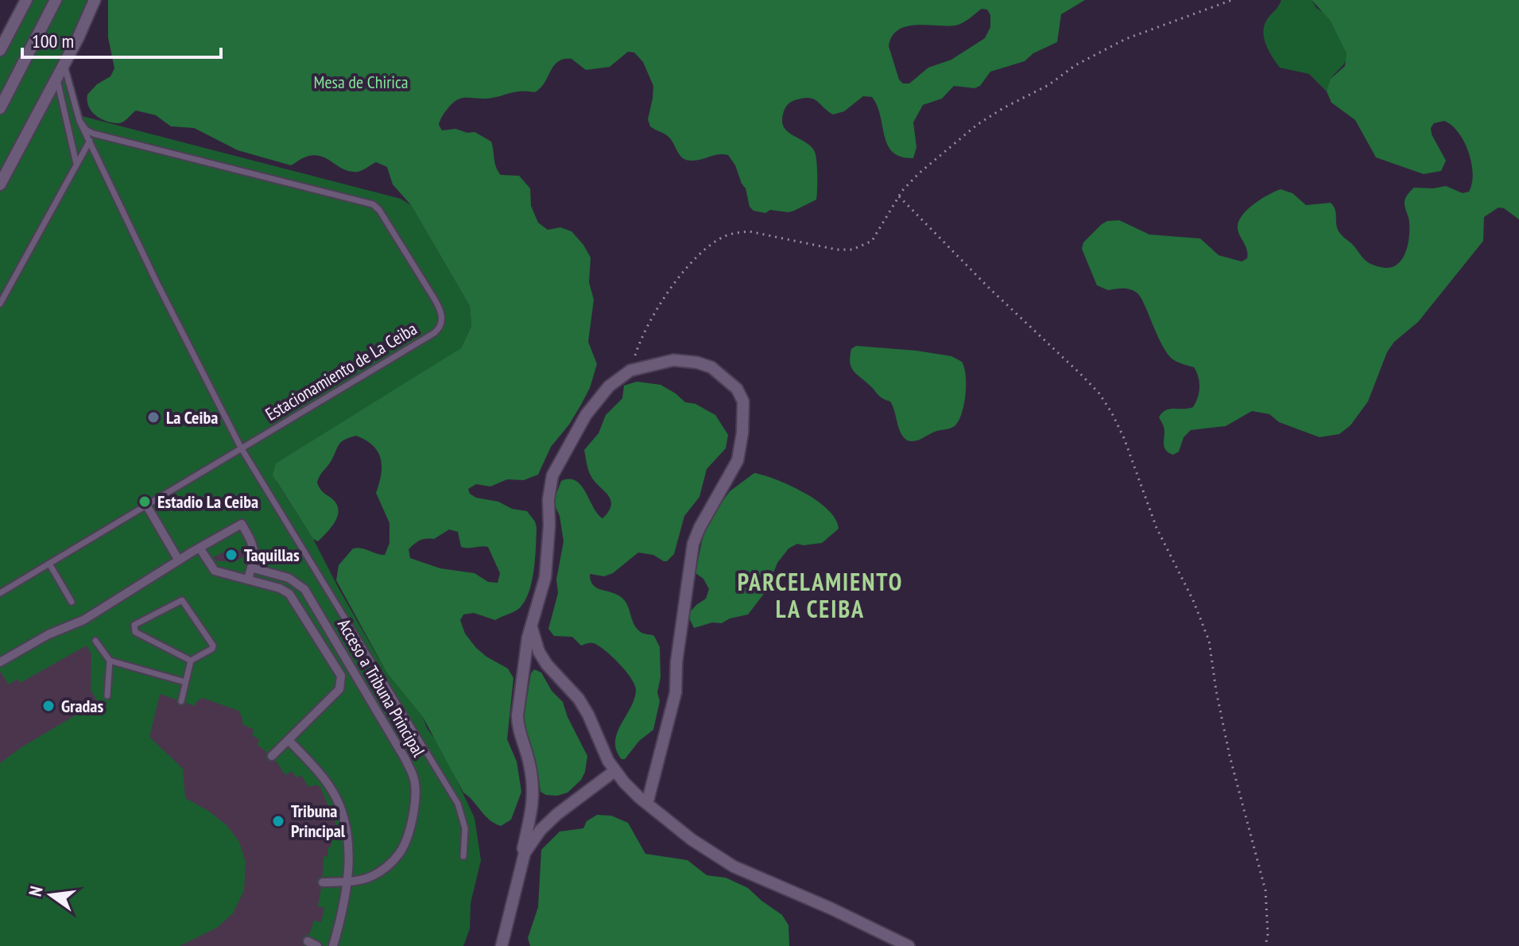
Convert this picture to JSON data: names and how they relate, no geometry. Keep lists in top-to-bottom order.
{
  "streets": {
    "street": ["Acceso a Tribuna Principal"],
    "lane": ["Estacionamiento de La Ceiba"]
  },
  "districts": ["PARCELAMIENTO LA CEIBA"],
  "parks": ["Mesa de Chirica"],
  "places": [
    "La Ceiba",
    "Estadio La Ceiba",
    "Taquillas",
    "Gradas",
    "Tribuna Principal"
  ],
  "scale_bar": "100 m",
  "north": "left"
}
